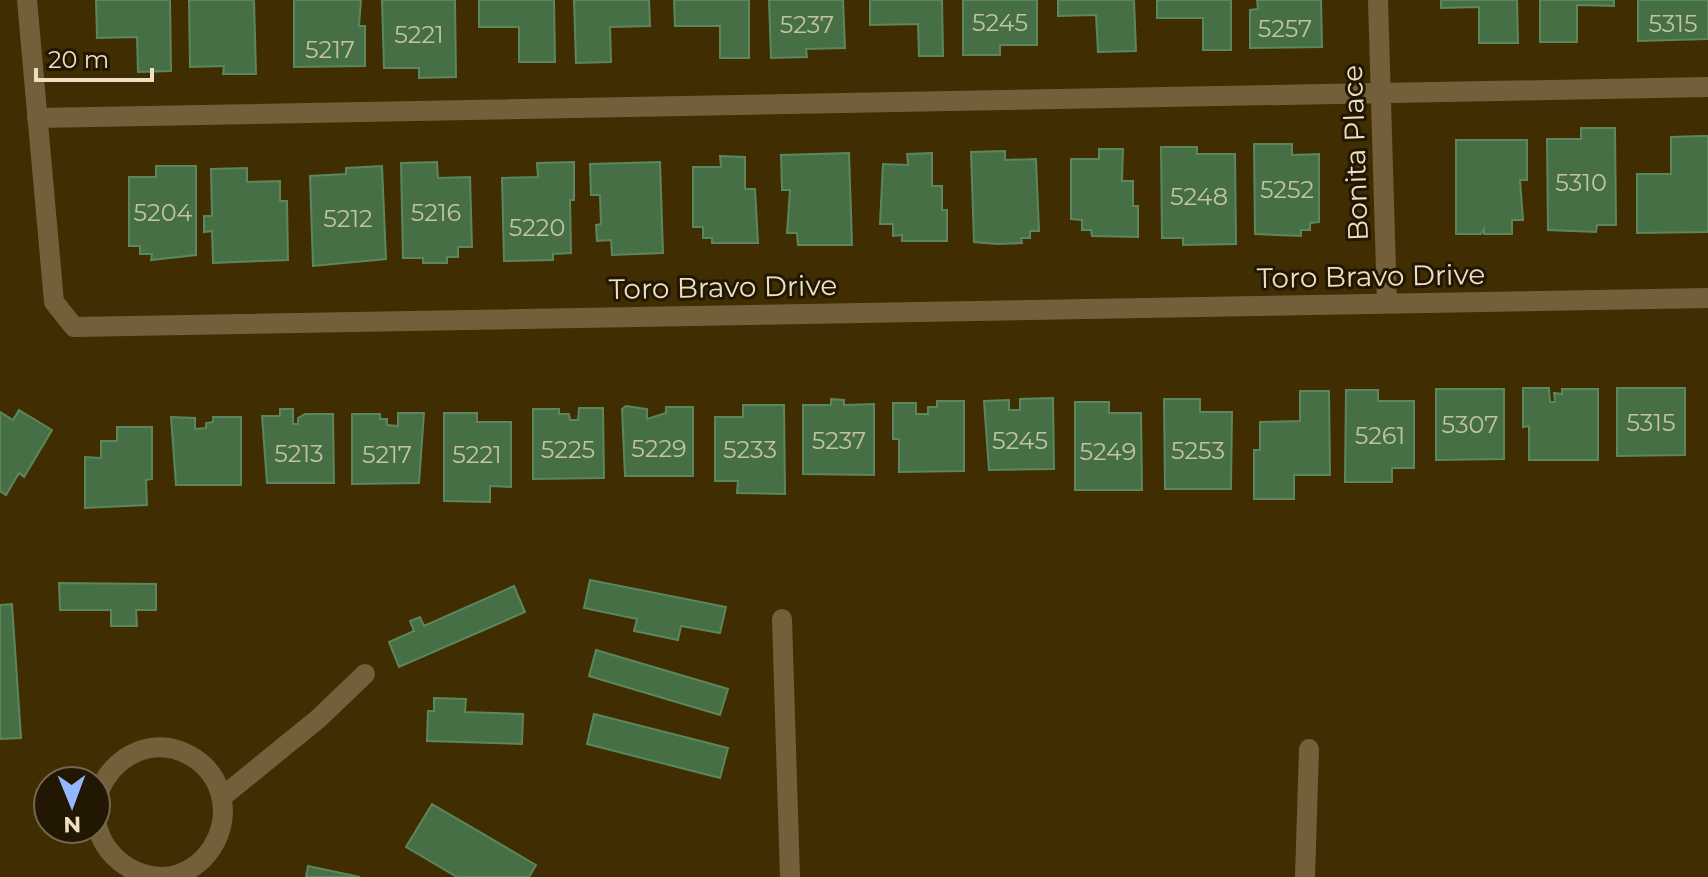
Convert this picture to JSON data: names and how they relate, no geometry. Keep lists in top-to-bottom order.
{
  "streets": {
    "street": ["Bonita Place", "Toro Bravo Drive"]
  },
  "crossings": [
    ["Bonita Place", "Toro Bravo Drive"]
  ],
  "house_numbers": [
    "5245",
    "5315",
    "5237",
    "5257",
    "5221",
    "5217",
    "5310",
    "5252",
    "5248",
    "5204",
    "5216",
    "5212",
    "5220",
    "5315",
    "5307",
    "5261",
    "5237",
    "5245",
    "5229",
    "5225",
    "5233",
    "5253",
    "5249",
    "5213",
    "5217",
    "5221"
  ],
  "scale_bar": "20 m",
  "north": "bottom"
}
